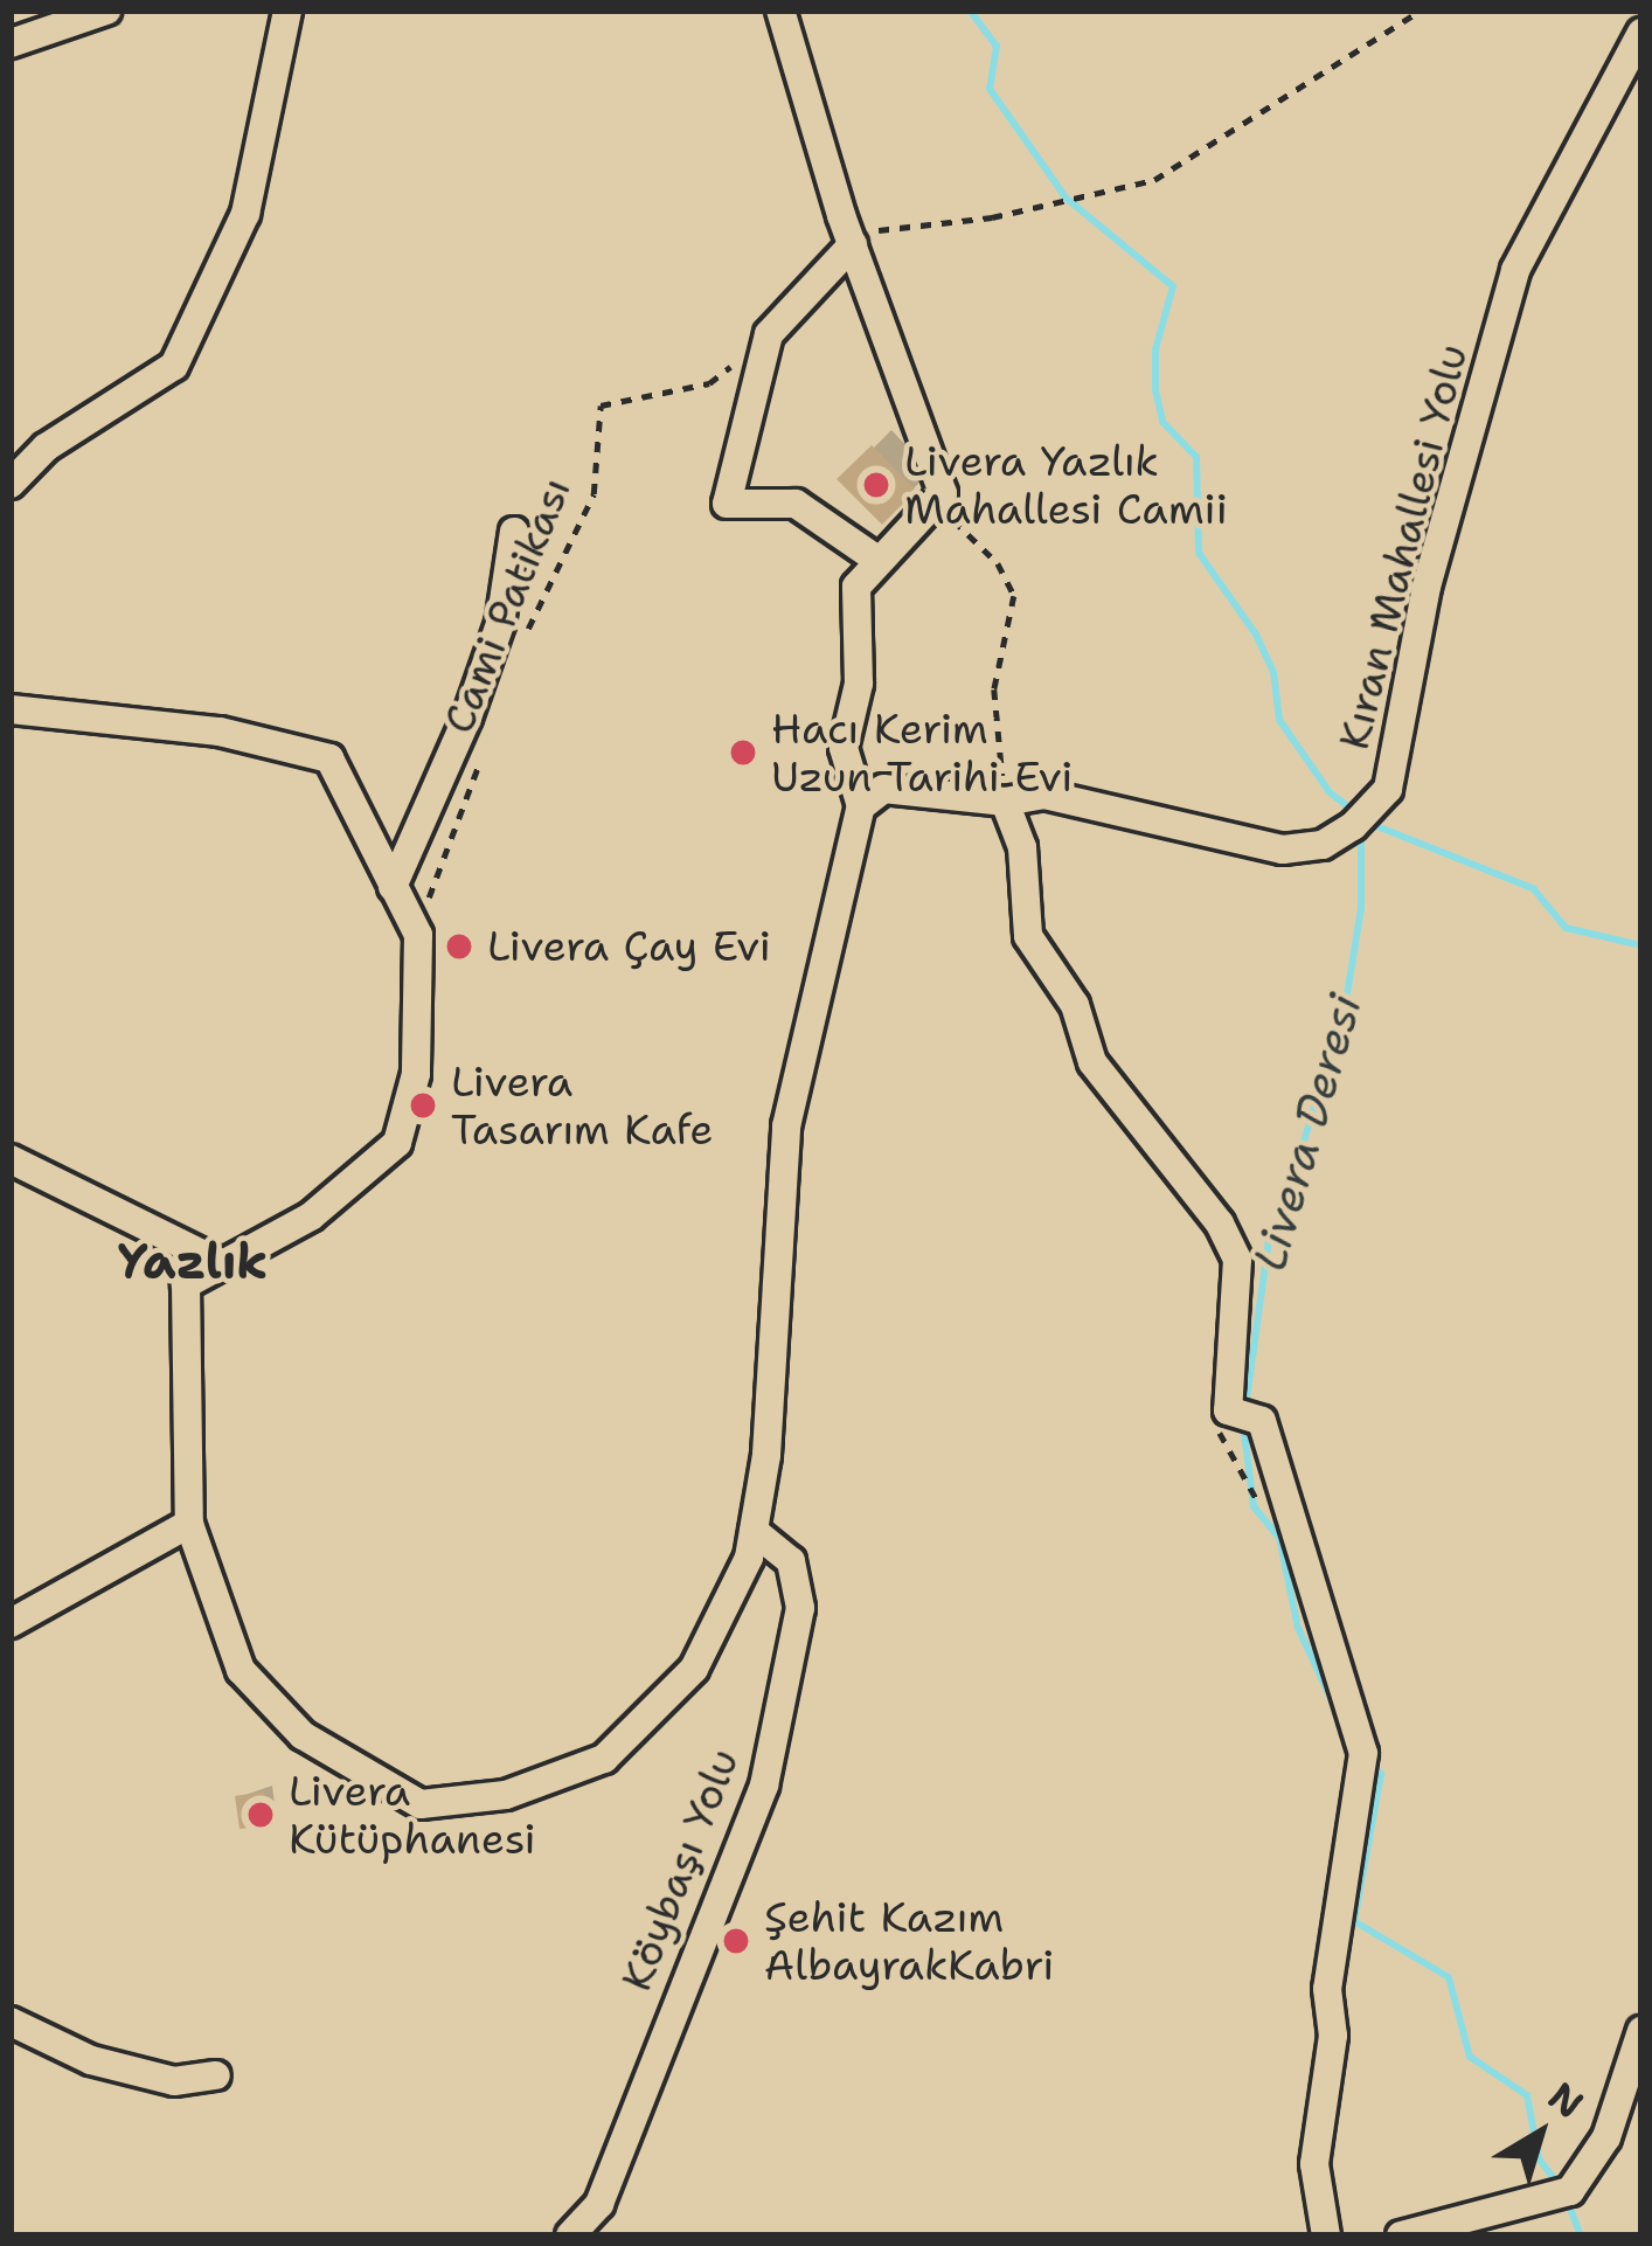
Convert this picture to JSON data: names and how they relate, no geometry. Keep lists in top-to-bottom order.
{
  "streets": {
    "street": ["Kıran Mahallesi Yolu", "Köybaşı Yolu"],
    "path": ["Cami Patikası"]
  },
  "districts": ["Yazlık"],
  "water": ["Livera Deresi"],
  "places": [
    "Livera Yazlık Mahallesi Camii",
    "Hacı Kerim Uzun Tarihi Evi",
    "Livera Çay Evi",
    "Livera Tasarım Kafe",
    "Livera Kütüphanesi",
    "Şehit Kazım AlbayrakKabri"
  ],
  "north": "top right"
}
